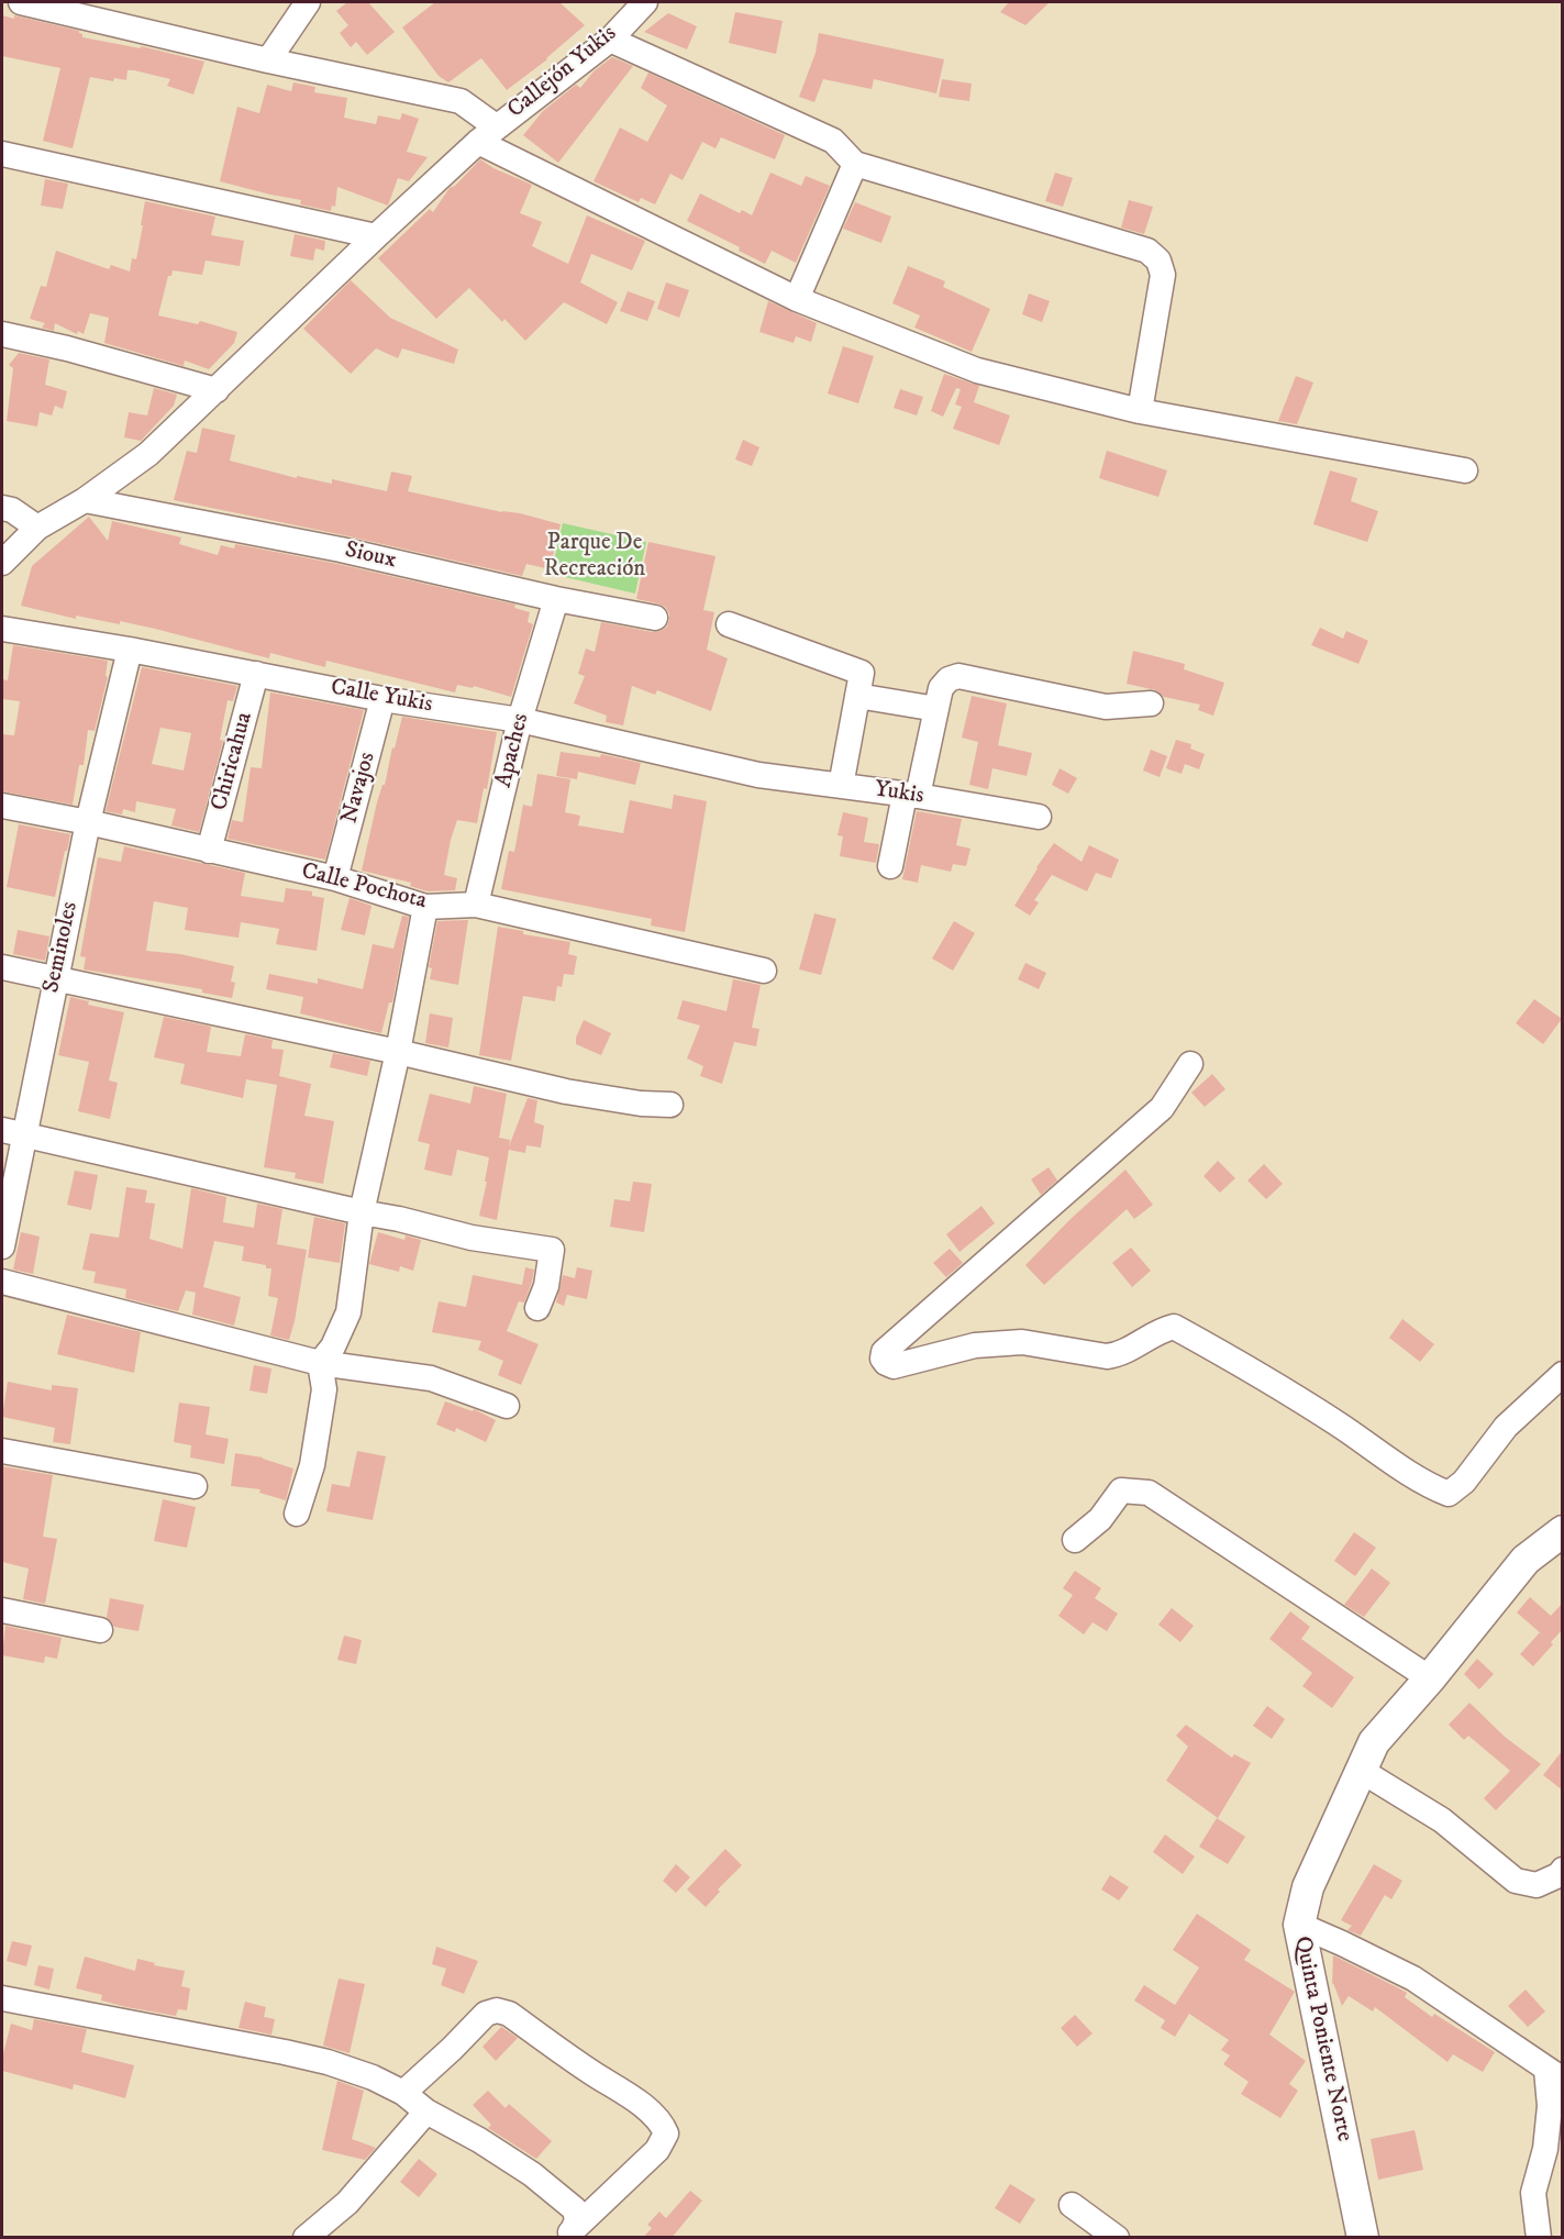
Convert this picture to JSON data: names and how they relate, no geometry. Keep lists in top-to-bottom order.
{
  "streets": {
    "street": [
      "Callejón Yukis",
      "Sioux",
      "Calle Yukis",
      "Apaches",
      "Chiricahua",
      "Navajos",
      "Yukis",
      "Calle Pochota",
      "Seminoles",
      "Quinta Poniente Norte"
    ]
  },
  "crossings": [
    ["Callejón Yukis", "Sioux"],
    ["Sioux", "Apaches"],
    ["Calle Yukis", "Apaches"],
    ["Calle Yukis", "Chiricahua"],
    ["Calle Yukis", "Navajos"],
    ["Calle Yukis", "Yukis"],
    ["Calle Yukis", "Seminoles"],
    ["Apaches", "Calle Pochota"],
    ["Chiricahua", "Calle Pochota"],
    ["Navajos", "Calle Pochota"],
    ["Calle Pochota", "Seminoles"]
  ],
  "parks": ["Parque De Recreación"]
}
